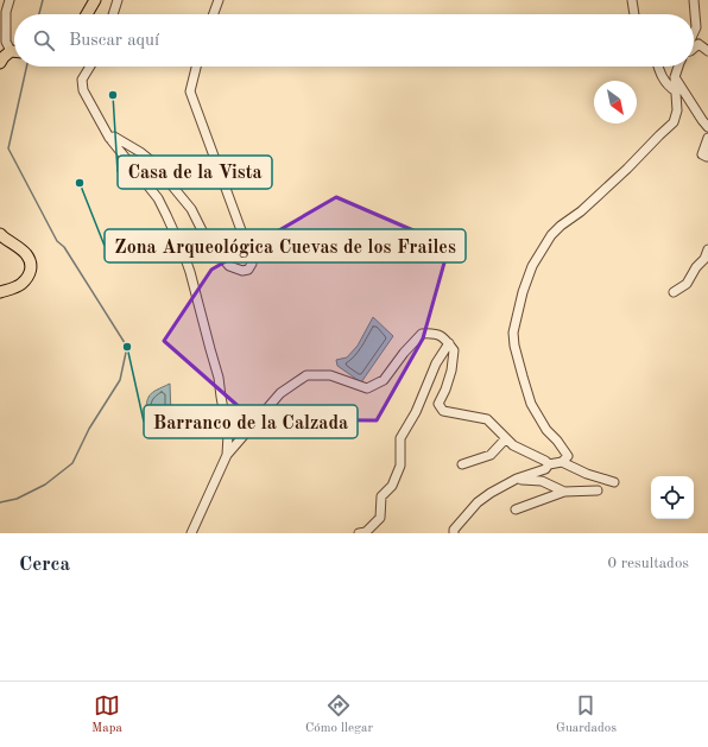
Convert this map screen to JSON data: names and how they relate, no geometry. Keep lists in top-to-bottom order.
{
  "places": ["Casa de la Vista", "Zona Arqueológica Cuevas de los Frailes", "Barranco de la Calzada"],
  "north": "bottom right",
  "page": {
    "search": "Buscar aquí",
    "heading": ["Cerca", "0 resultados"],
    "nav": ["Mapa", "Cómo llegar", "Guardados"]
  }
}
